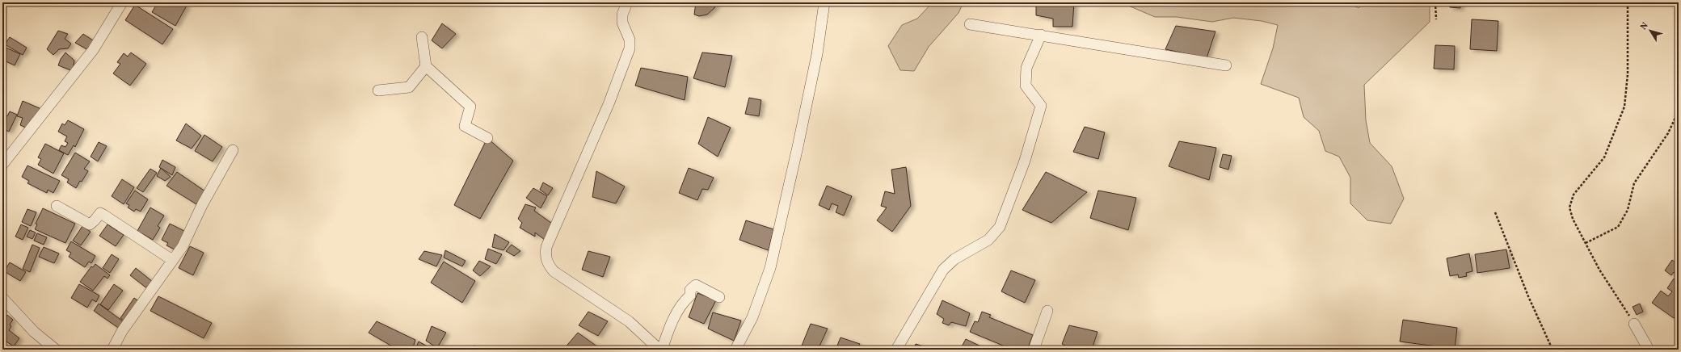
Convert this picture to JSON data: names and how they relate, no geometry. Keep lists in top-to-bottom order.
{
  "north": "top left"
}
